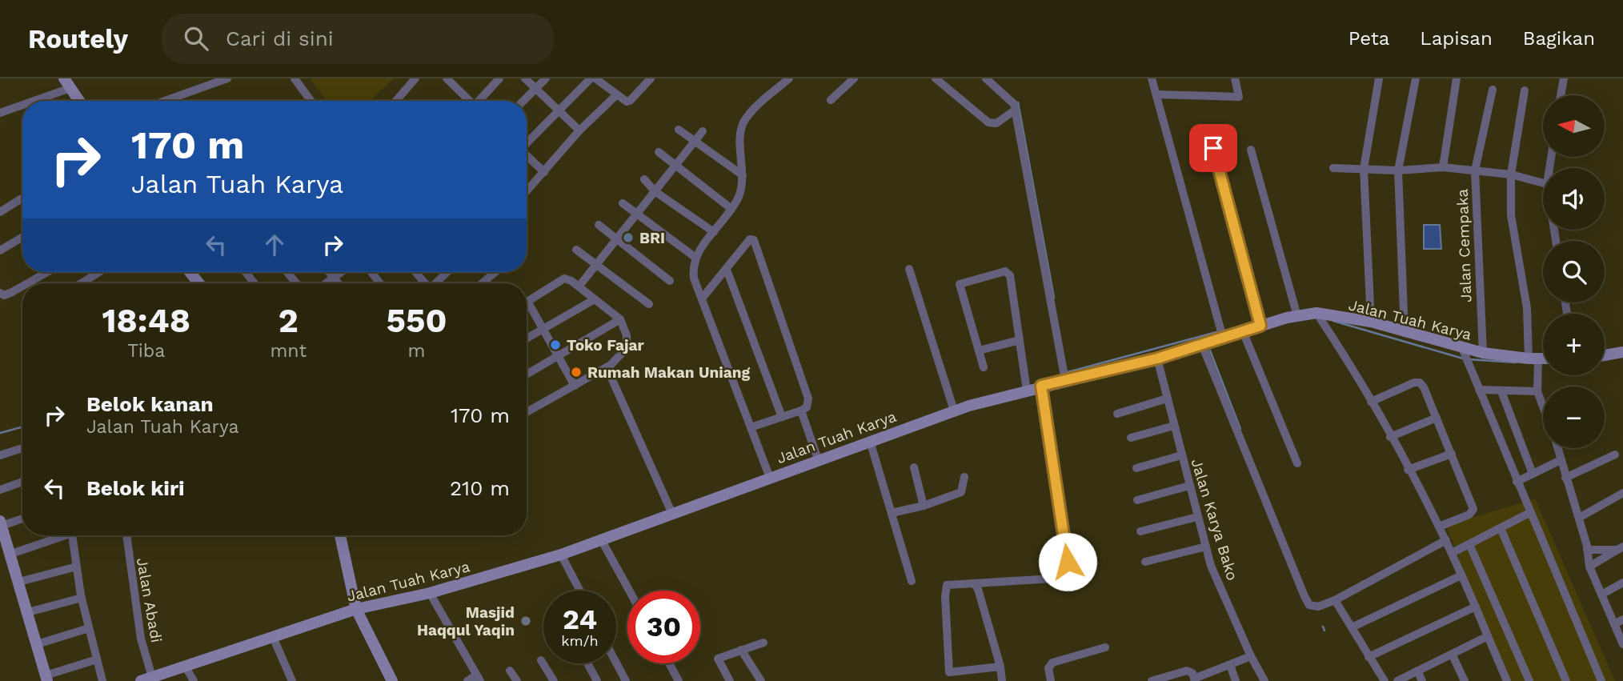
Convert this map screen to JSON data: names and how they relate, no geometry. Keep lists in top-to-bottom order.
{
  "streets": {
    "main road": ["Jalan Tuah Karya"],
    "street": ["Jalan Cempaka", "Jalan Karya Bako", "Jalan Abadi"]
  },
  "crossings": [
    ["Jalan Cempaka", "Jalan Tuah Karya"],
    ["Jalan Tuah Karya", "Jalan Karya Bako"],
    ["Jalan Tuah Karya", "Jalan Abadi"]
  ],
  "places": [
    "BRI",
    "Toko Fajar",
    "Rumah Makan Uniang",
    "Masjid Haqqul Yaqin"
  ],
  "north": "left",
  "page": {
    "header": "Routely",
    "search": "Cari di sini",
    "nav": ["Peta", "Lapisan", "Bagikan"],
    "map_buttons": ["+", "−"],
    "turn": ["170 m", "Jalan Tuah Karya"],
    "eta": [
      "18:48",
      "Tiba",
      "2",
      "mnt",
      "550",
      "m"
    ],
    "list": [
      {
        "name": "Belok kanan",
        "note": "Jalan Tuah Karya",
        "value": "170 m"
      },
      {
        "name": "Belok kiri",
        "value": "210 m"
      }
    ],
    "speed": "24 km/h",
    "limit": "30"
  }
}
